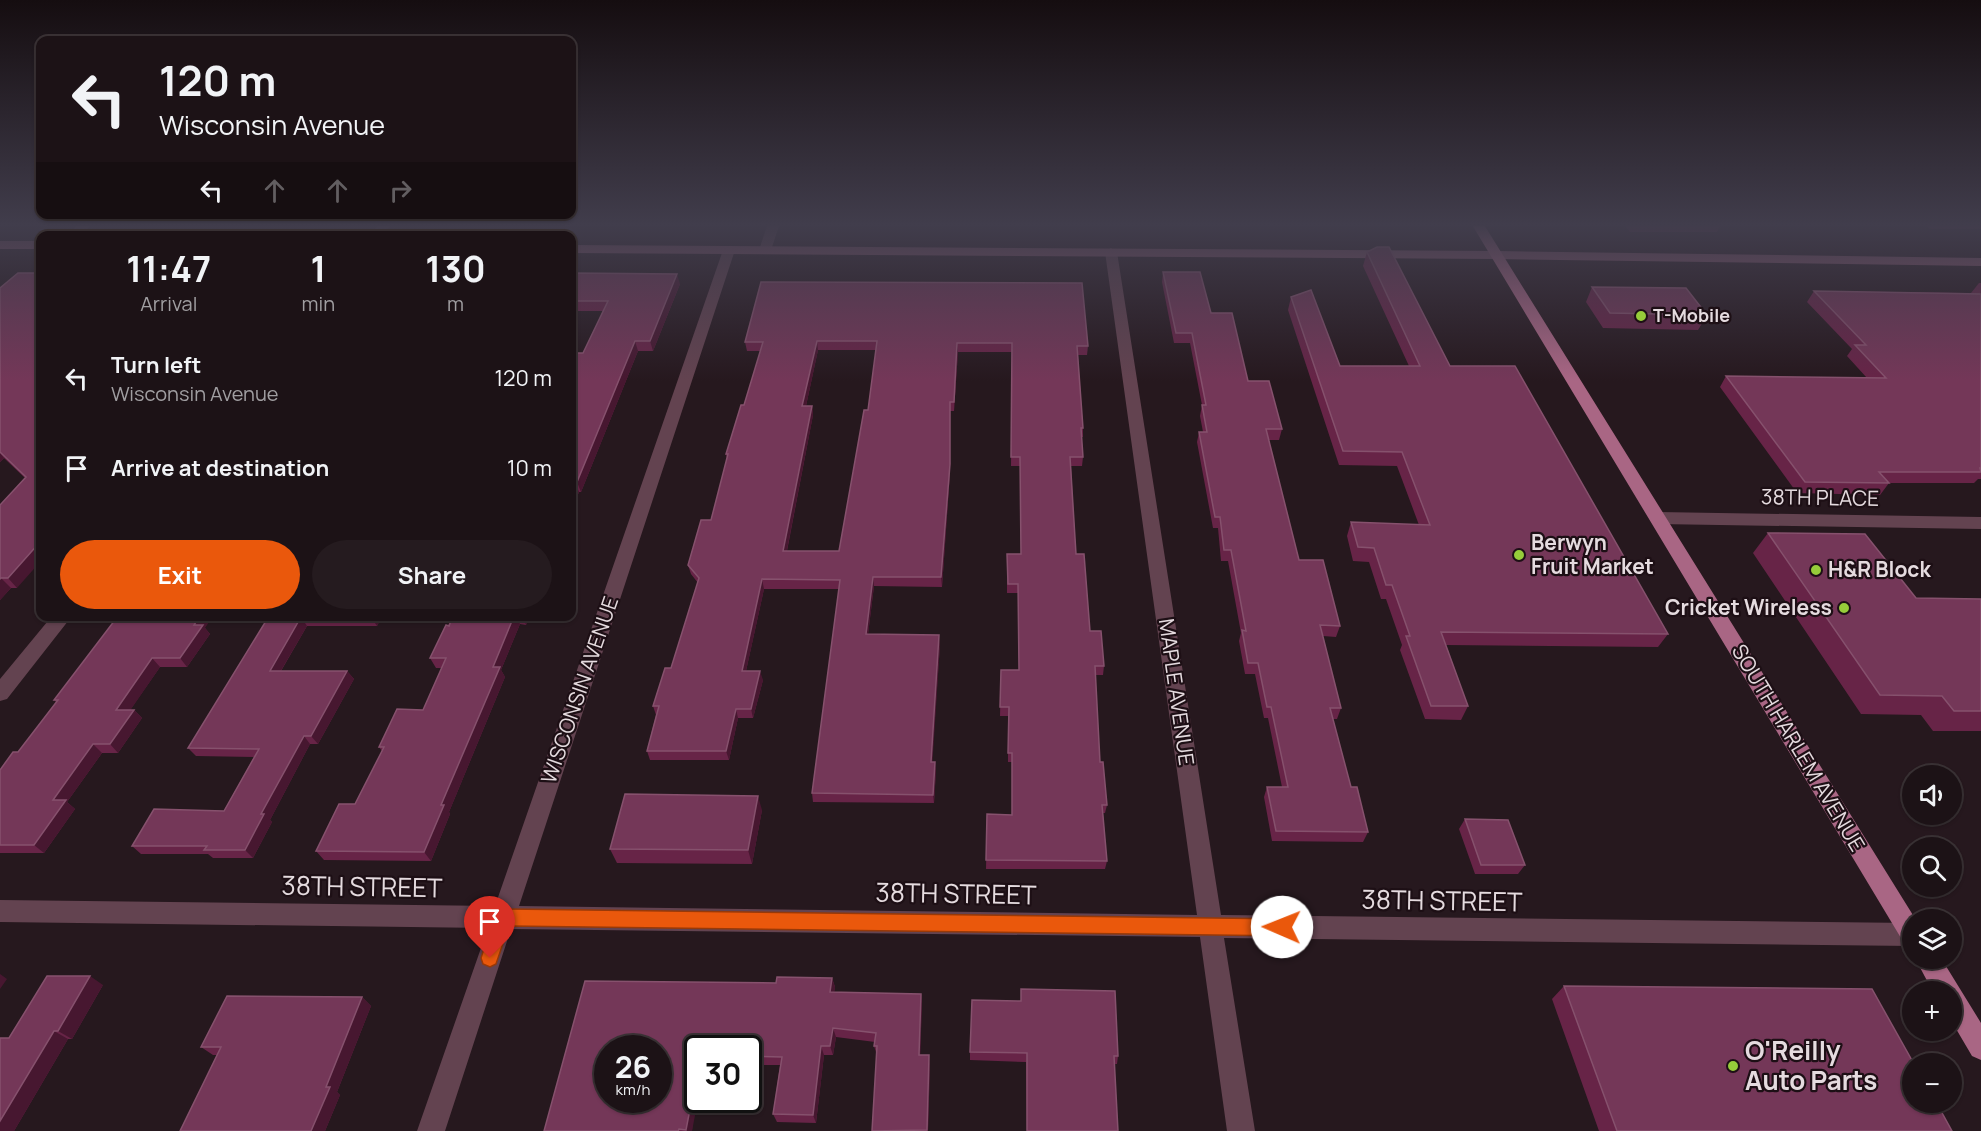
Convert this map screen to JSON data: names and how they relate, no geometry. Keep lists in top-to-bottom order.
{
  "streets": {
    "main road": ["SOUTH HARLEM AVENUE"],
    "street": [
      "38TH PLACE",
      "WISCONSIN AVENUE",
      "MAPLE AVENUE",
      "38TH STREET"
    ]
  },
  "crossings": [
    ["38TH PLACE", "SOUTH HARLEM AVENUE"],
    ["WISCONSIN AVENUE", "38TH STREET"],
    ["MAPLE AVENUE", "38TH STREET"]
  ],
  "places": [
    "T-Mobile",
    "Berwyn Fruit Market",
    "H&R Block",
    "Cricket Wireless",
    "O'Reilly Auto Parts"
  ],
  "page": {
    "turn": ["120 m", "Wisconsin Avenue"],
    "eta": [
      "11:47",
      "Arrival",
      "1",
      "min",
      "130",
      "m"
    ],
    "list": [
      {
        "name": "Turn left",
        "note": "Wisconsin Avenue",
        "value": "120 m"
      },
      {
        "name": "Arrive at destination",
        "value": "10 m"
      }
    ],
    "buttons": ["Exit", "Share"],
    "map_buttons": ["+", "−"],
    "speed": "26 km/h",
    "limit": "30"
  }
}
